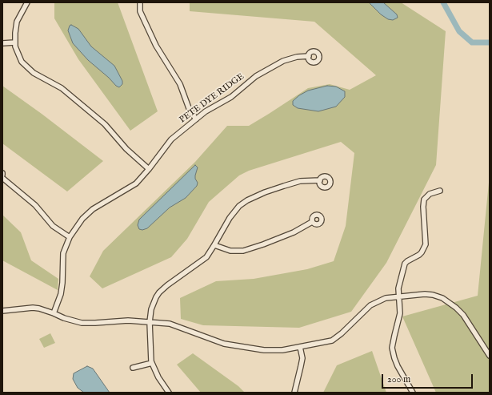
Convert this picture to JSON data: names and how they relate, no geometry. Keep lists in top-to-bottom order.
{
  "streets": {
    "street": ["PETE DYE RIDGE"]
  },
  "scale_bar": "200 m"
}
